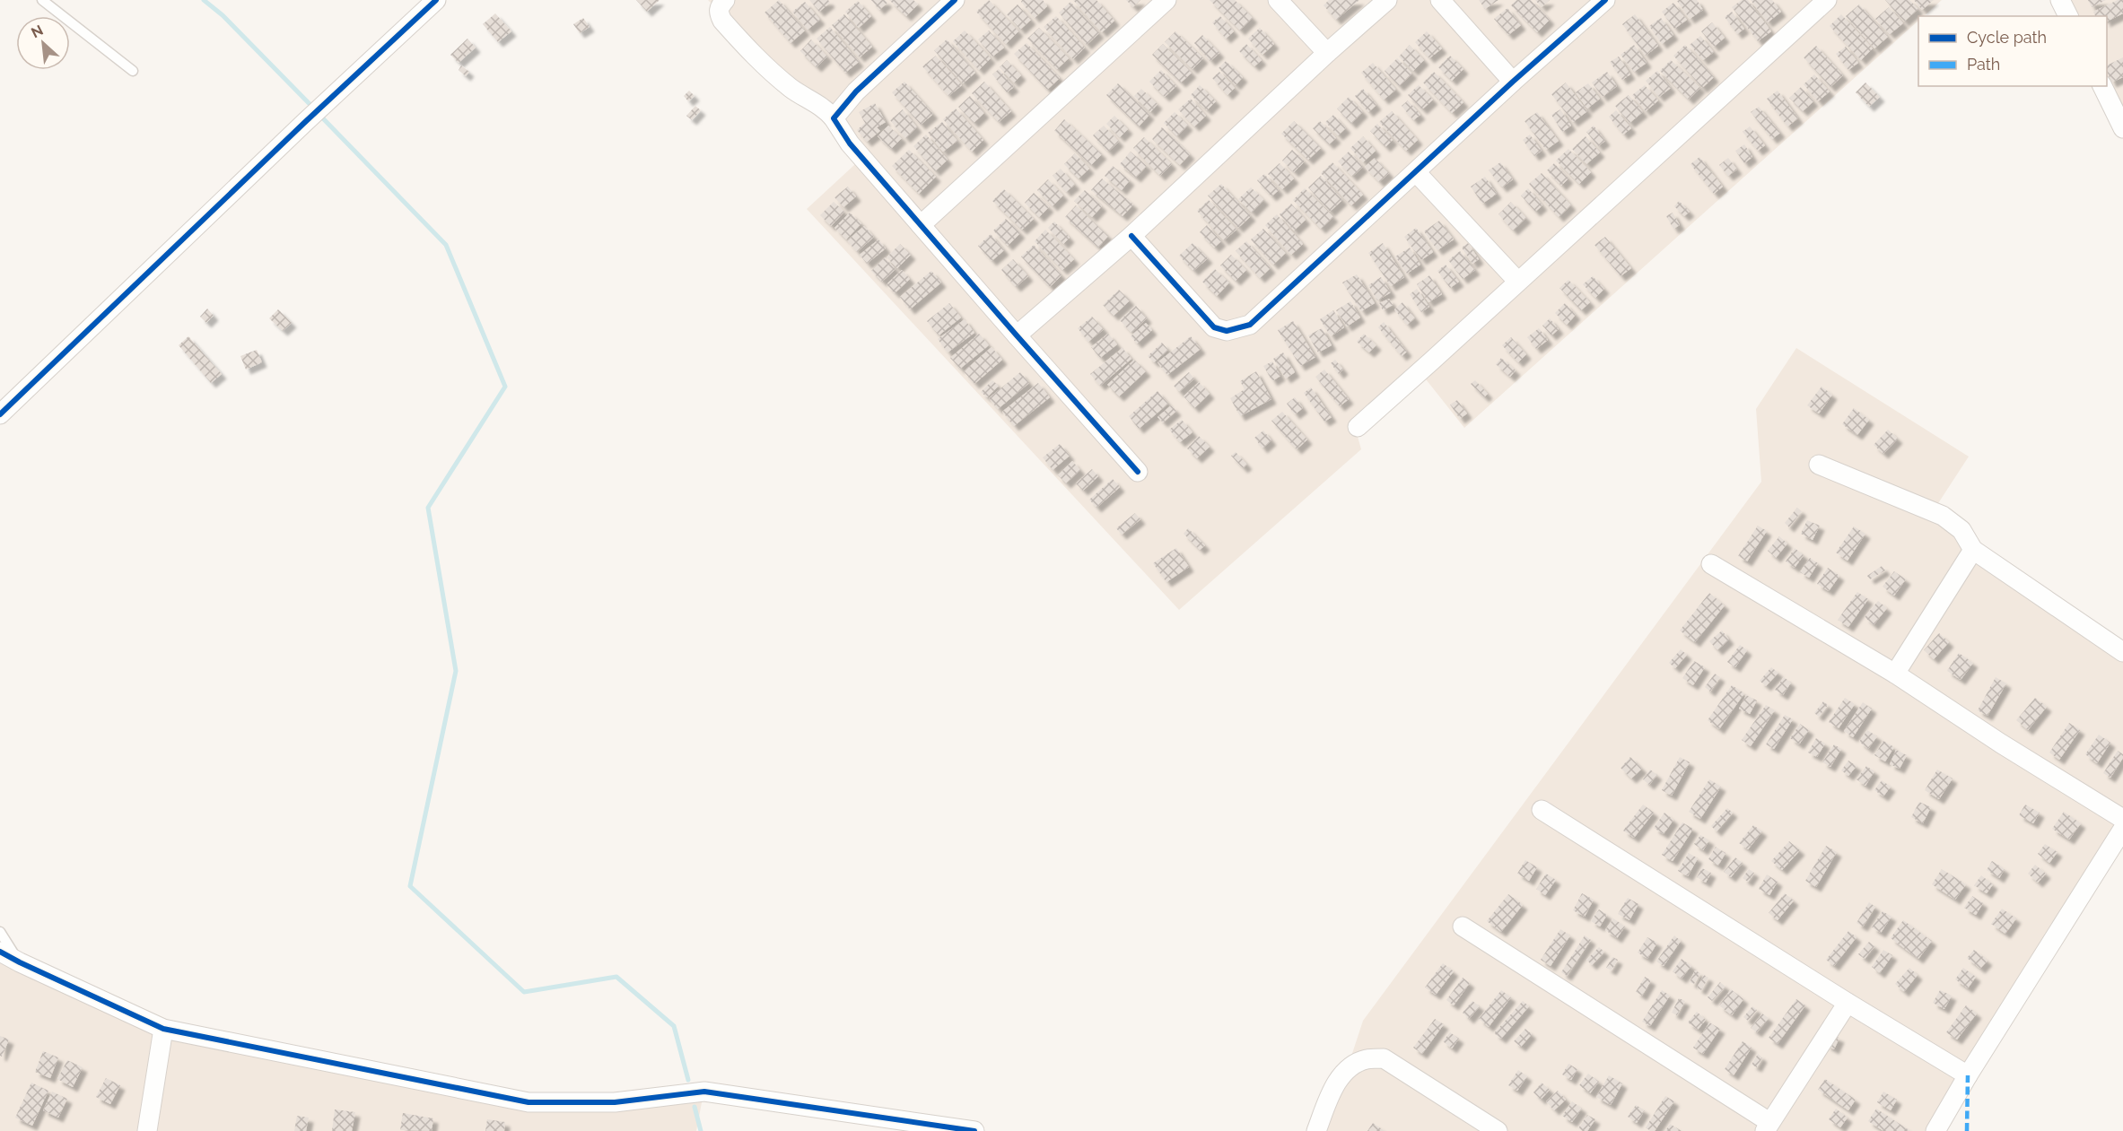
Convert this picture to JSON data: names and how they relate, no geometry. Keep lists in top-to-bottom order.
{
  "legend": ["Cycle path", "Path"],
  "north": "top left"
}
